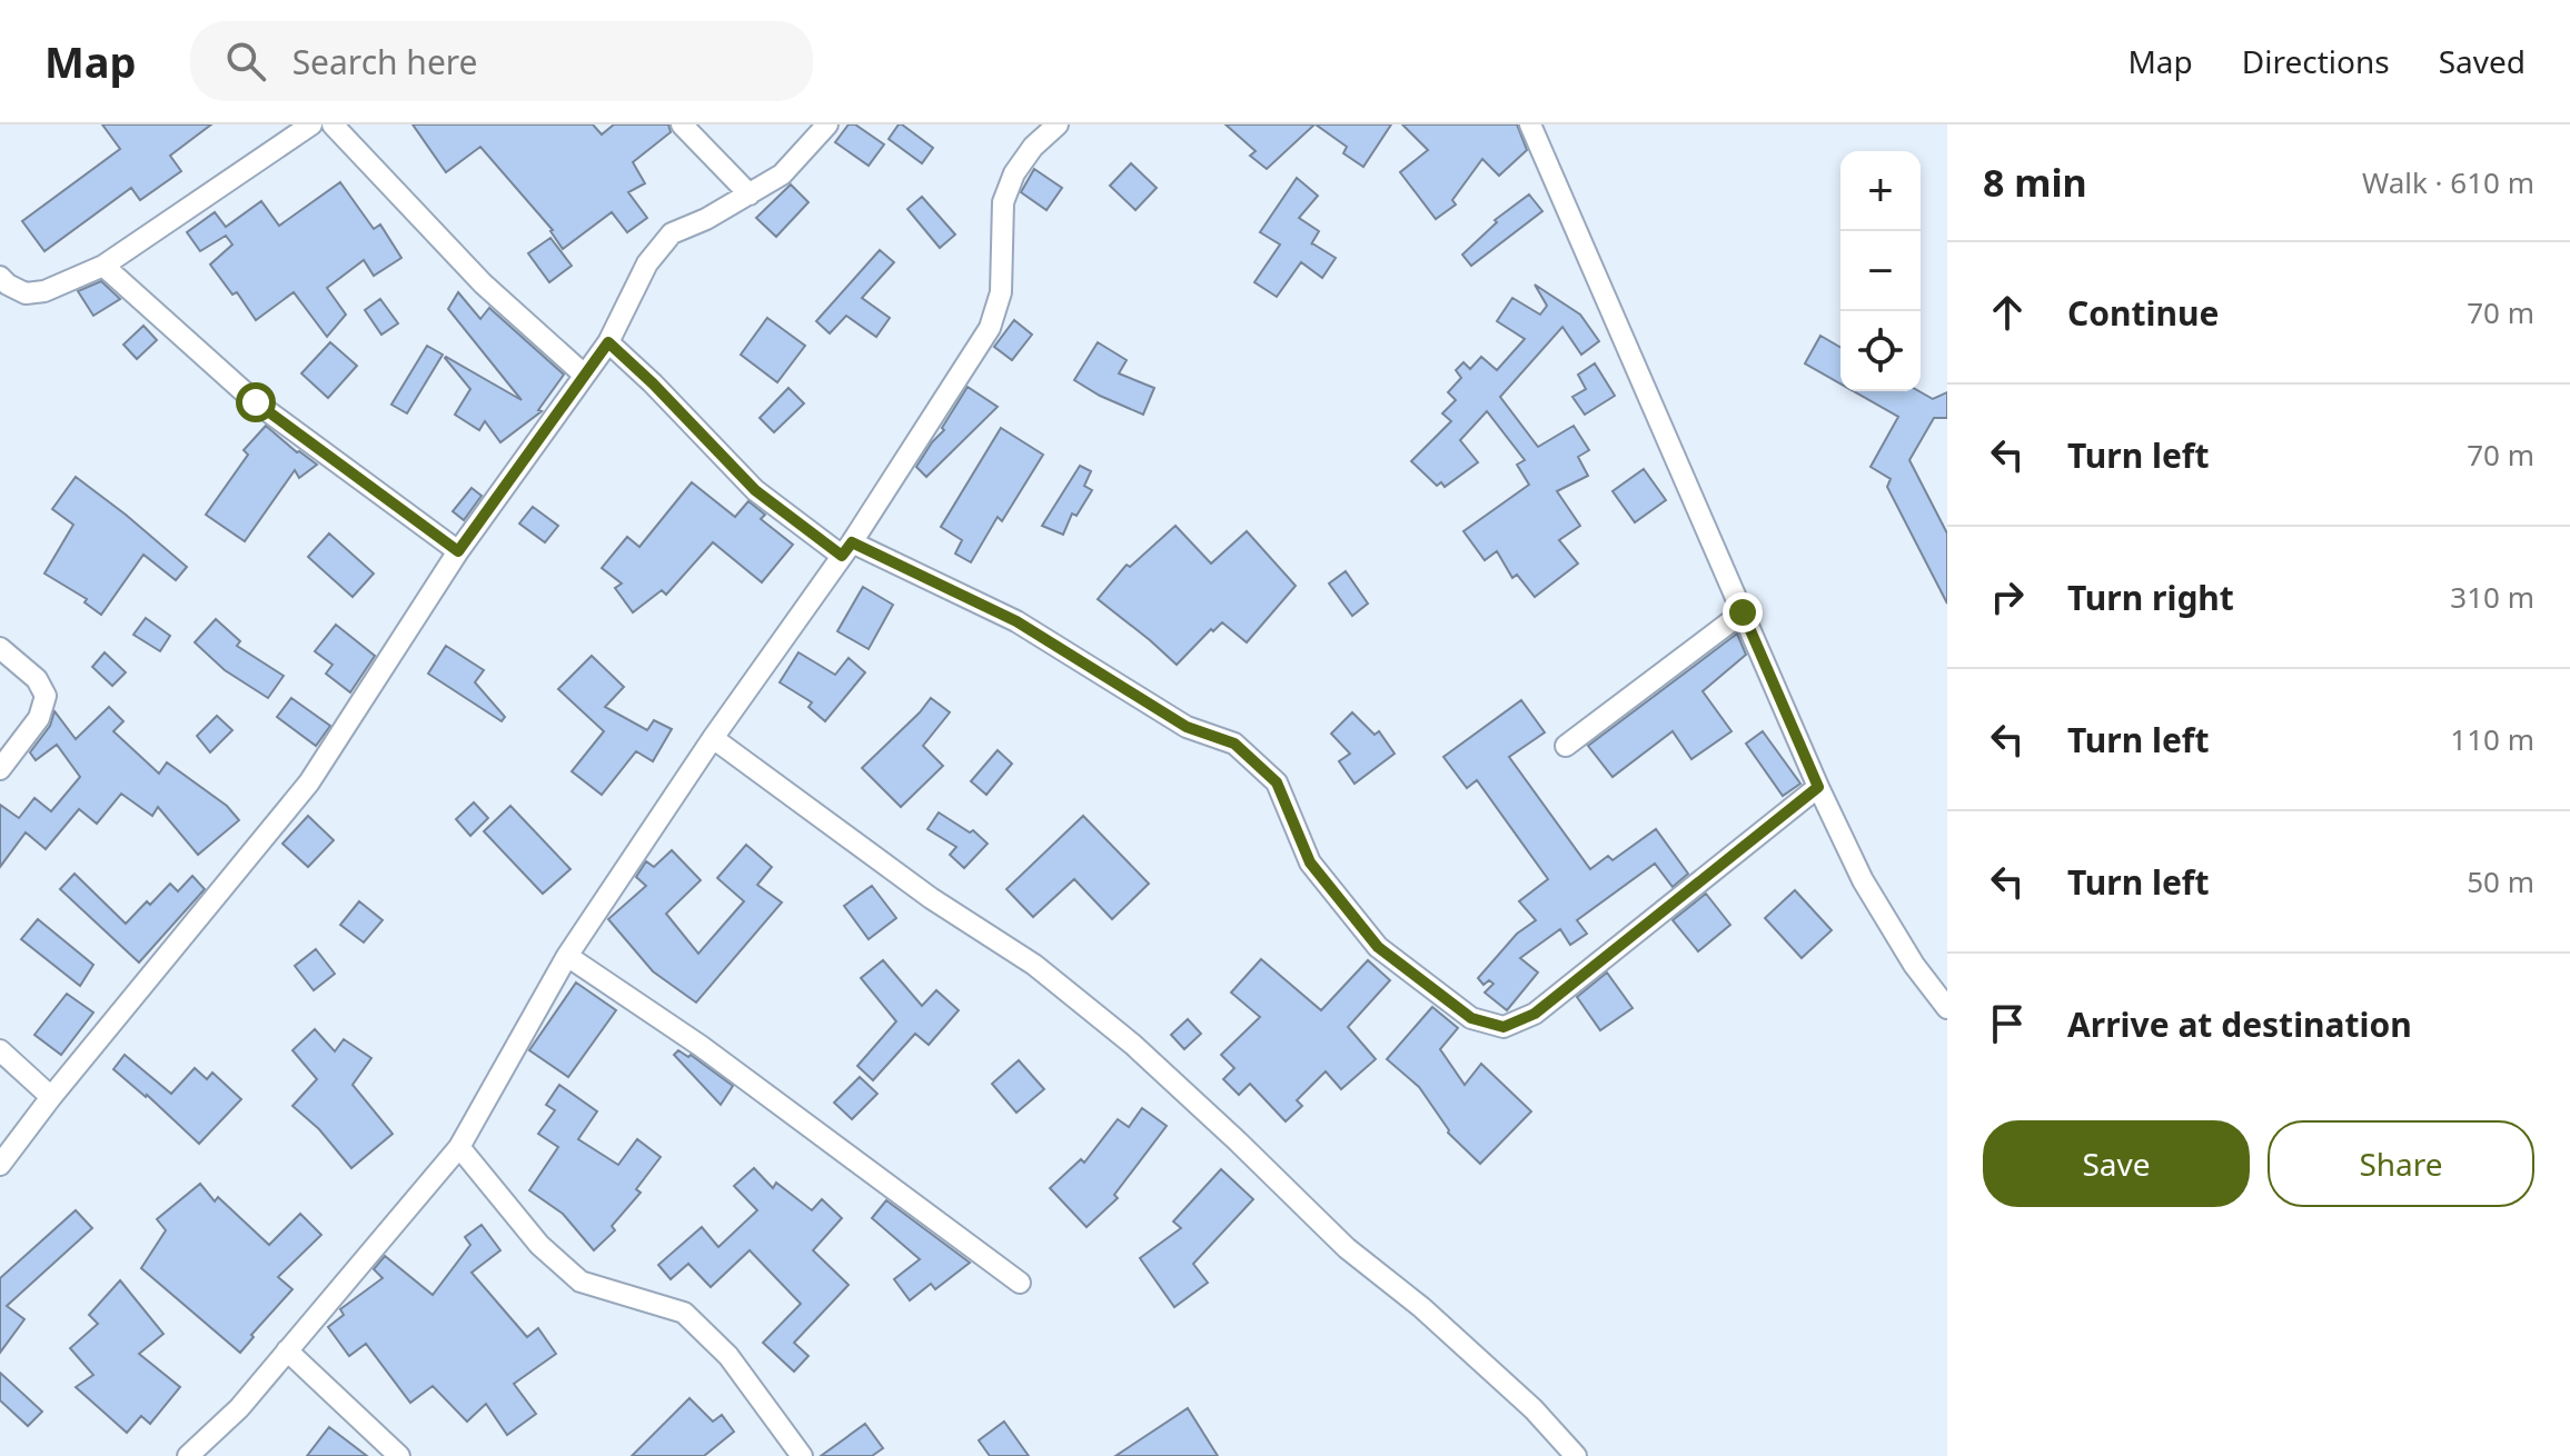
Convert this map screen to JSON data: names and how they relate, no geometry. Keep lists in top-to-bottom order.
{
  "page": {
    "header": "Map",
    "search": "Search here",
    "nav": ["Map", "Directions", "Saved"],
    "heading": ["8 min", "Walk · 610 m"],
    "map_buttons": ["+", "−"],
    "list": [
      ["Continue", "70 m"],
      ["Turn left", "70 m"],
      ["Turn right", "310 m"],
      ["Turn left", "110 m"],
      ["Turn left", "50 m"],
      "Arrive at destination"
    ],
    "buttons": ["Save", "Share"]
  }
}
